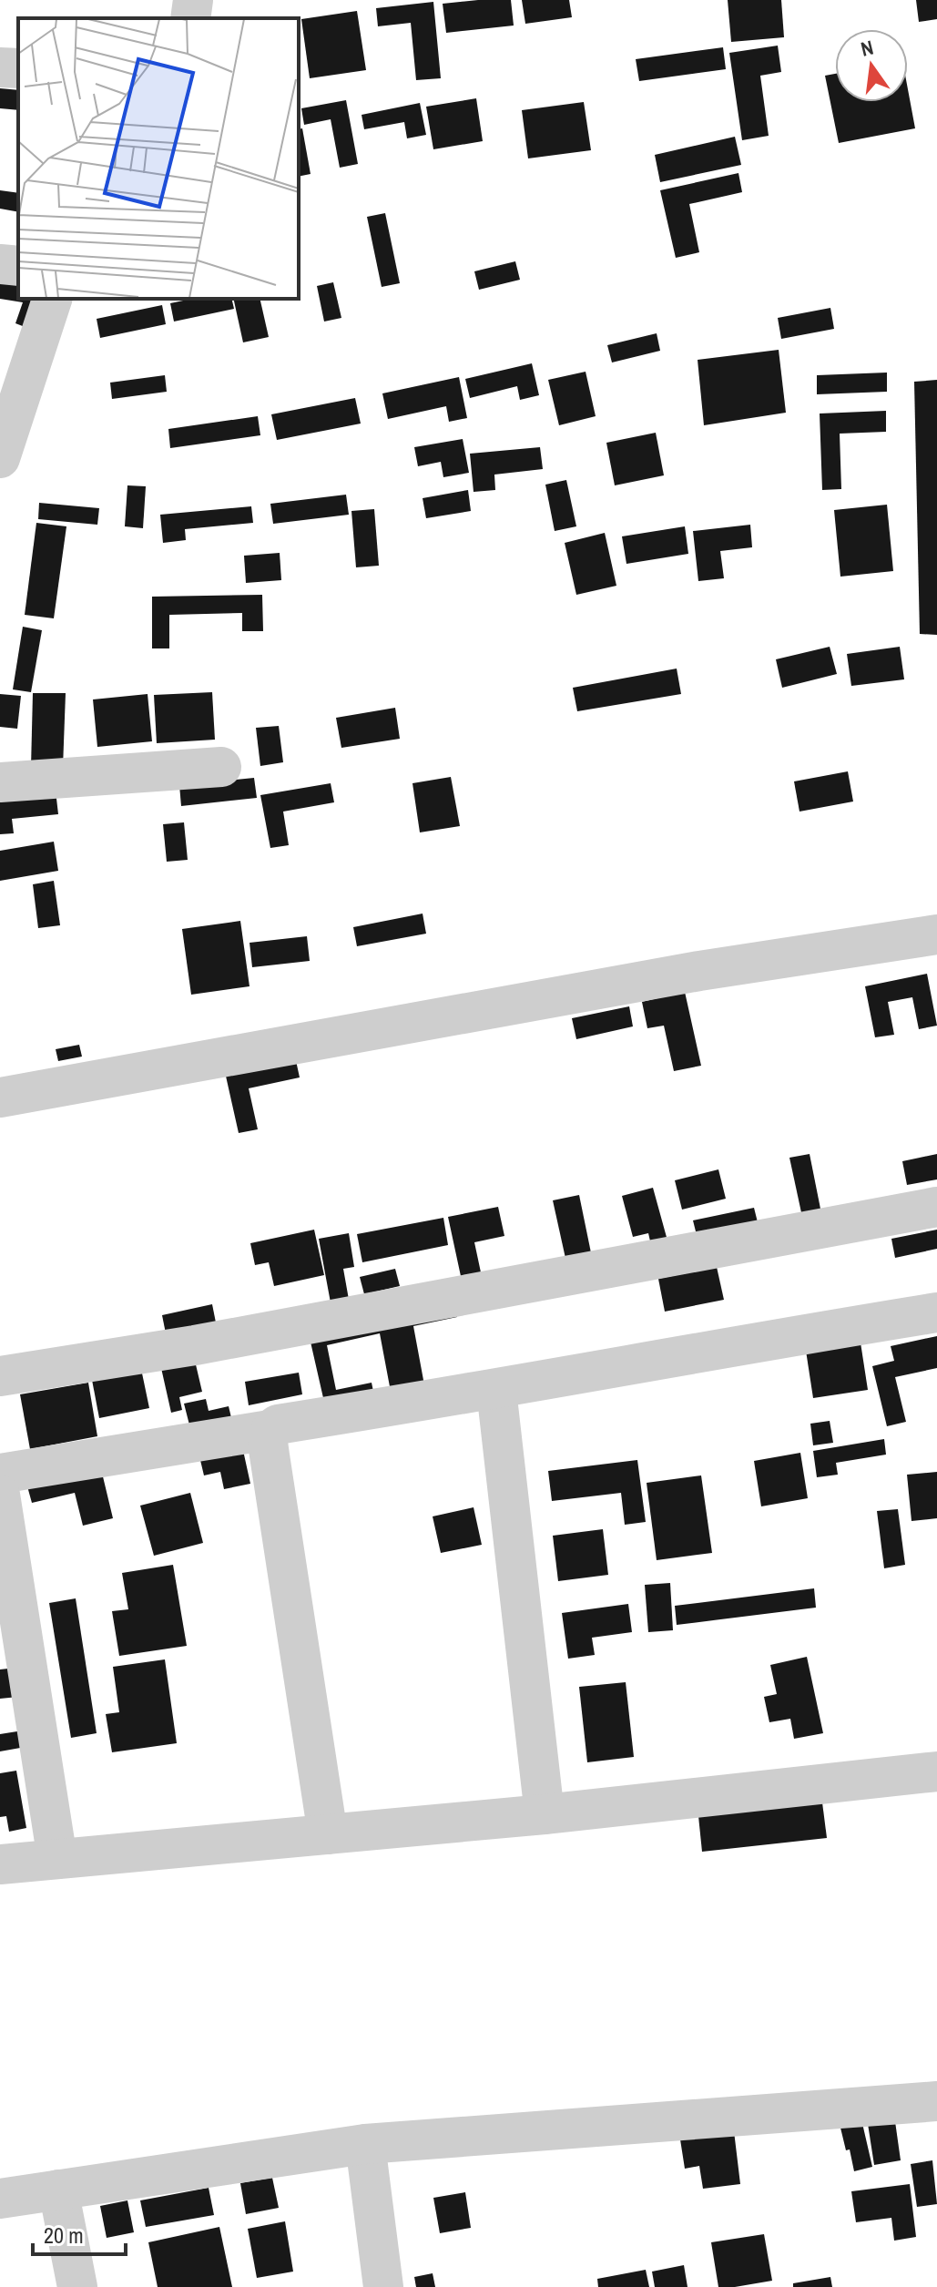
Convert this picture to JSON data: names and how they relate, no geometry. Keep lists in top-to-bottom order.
{
  "scale_bar": "20 m",
  "north": "top"
}
